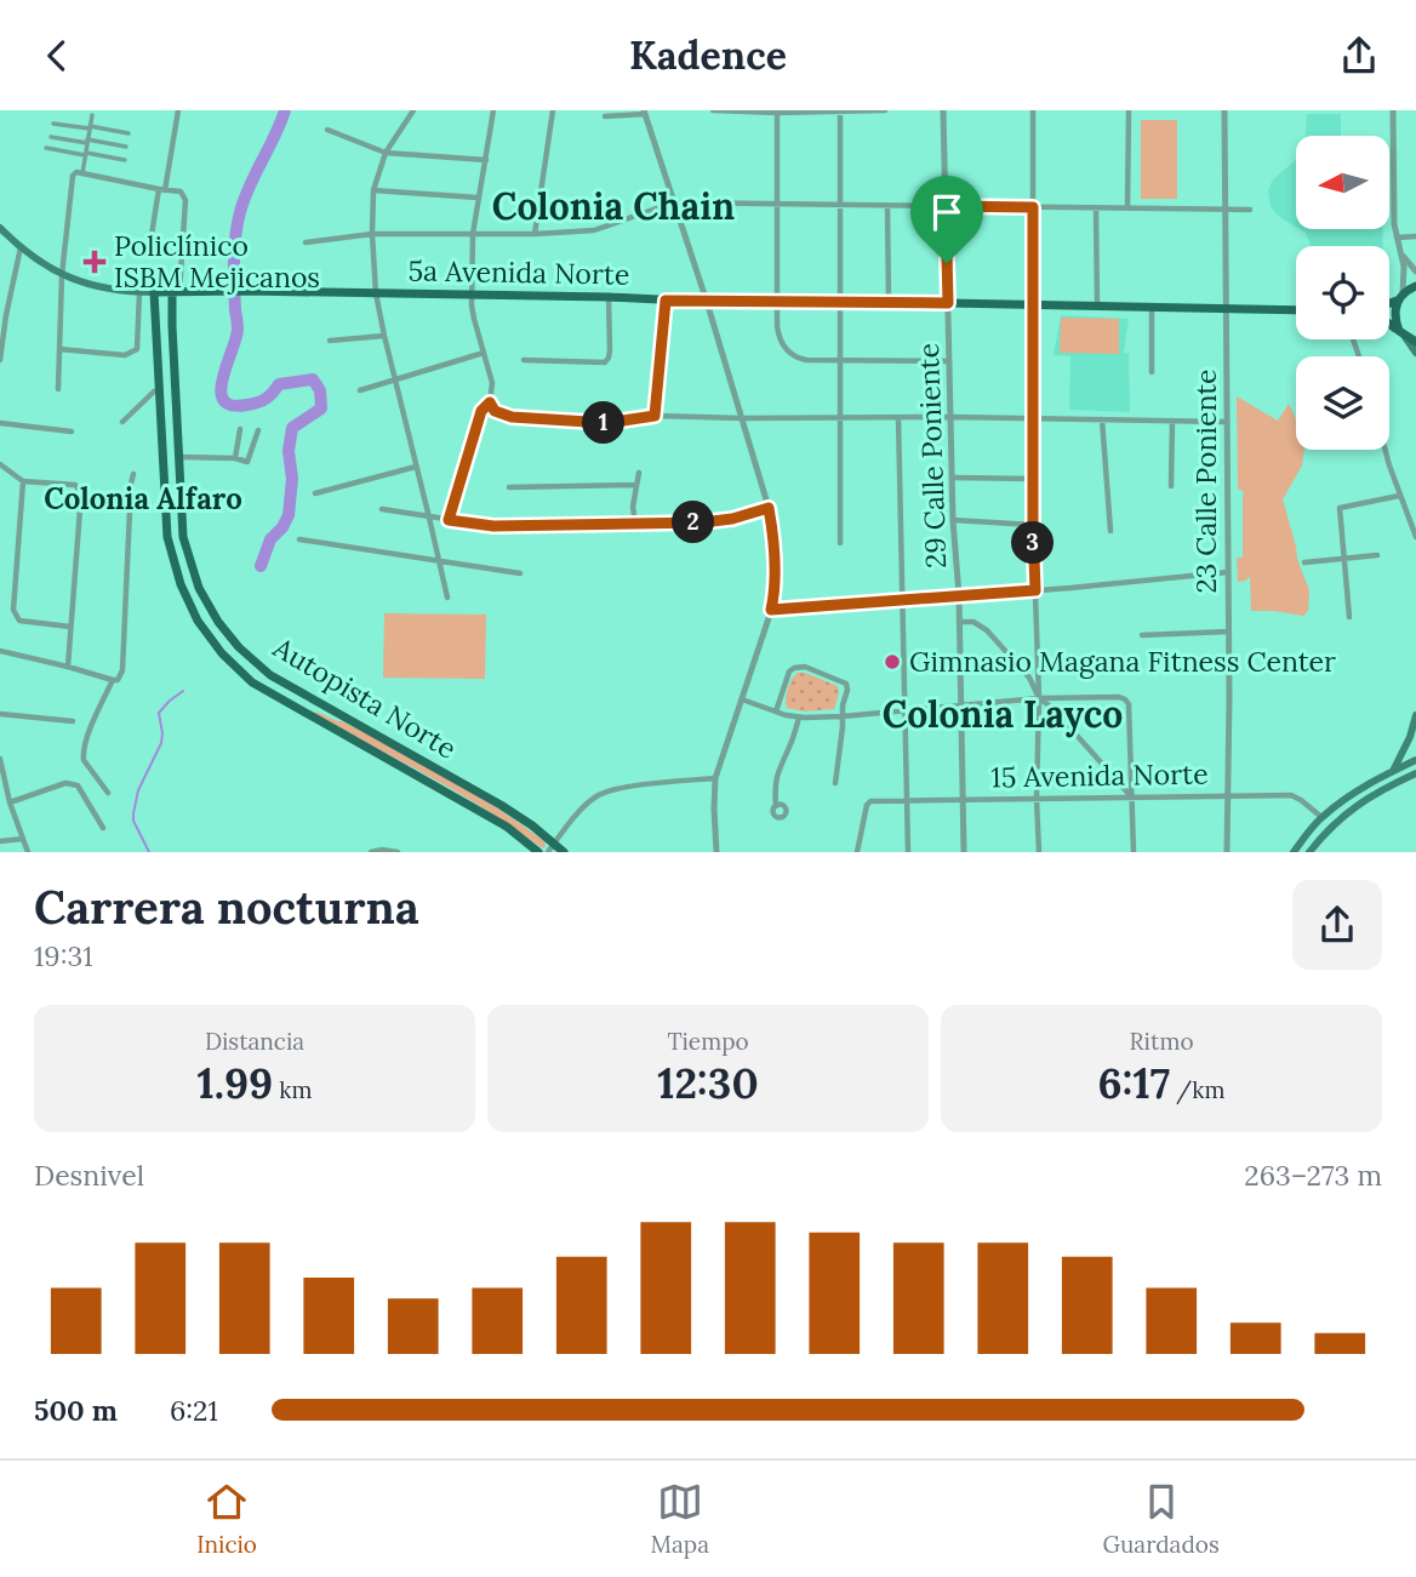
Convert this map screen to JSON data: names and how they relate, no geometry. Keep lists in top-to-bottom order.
{
  "streets": {
    "main road": ["5a Avenida Norte", "Autopista Norte"],
    "street": ["29 Calle Poniente", "23 Calle Poniente", "15 Avenida Norte"]
  },
  "crossings": [
    ["5a Avenida Norte", "29 Calle Poniente"],
    ["5a Avenida Norte", "23 Calle Poniente"],
    ["5a Avenida Norte", "Autopista Norte"],
    ["29 Calle Poniente", "15 Avenida Norte"],
    ["23 Calle Poniente", "15 Avenida Norte"]
  ],
  "districts": ["Colonia Chain", "Colonia Alfaro", "Colonia Layco"],
  "places": {
    "health": ["Policlínico ISBM Mejicanos"],
    "other": ["Gimnasio Magana Fitness Center"]
  },
  "north": "left",
  "page": {
    "header": "Kadence",
    "pins": ["1", "2", "3"],
    "heading": ["Carrera nocturna", "19:31"],
    "stats": [
      ["Distancia", "1.99 km"],
      ["Tiempo", "12:30"],
      ["Ritmo", "6:17 /km"]
    ],
    "chart": ["Desnivel", "263–273 m"],
    "list": [
      {
        "name": "500 m",
        "note": "6:21"
      }
    ],
    "tabs": ["Inicio", "Mapa", "Guardados"]
  }
}
